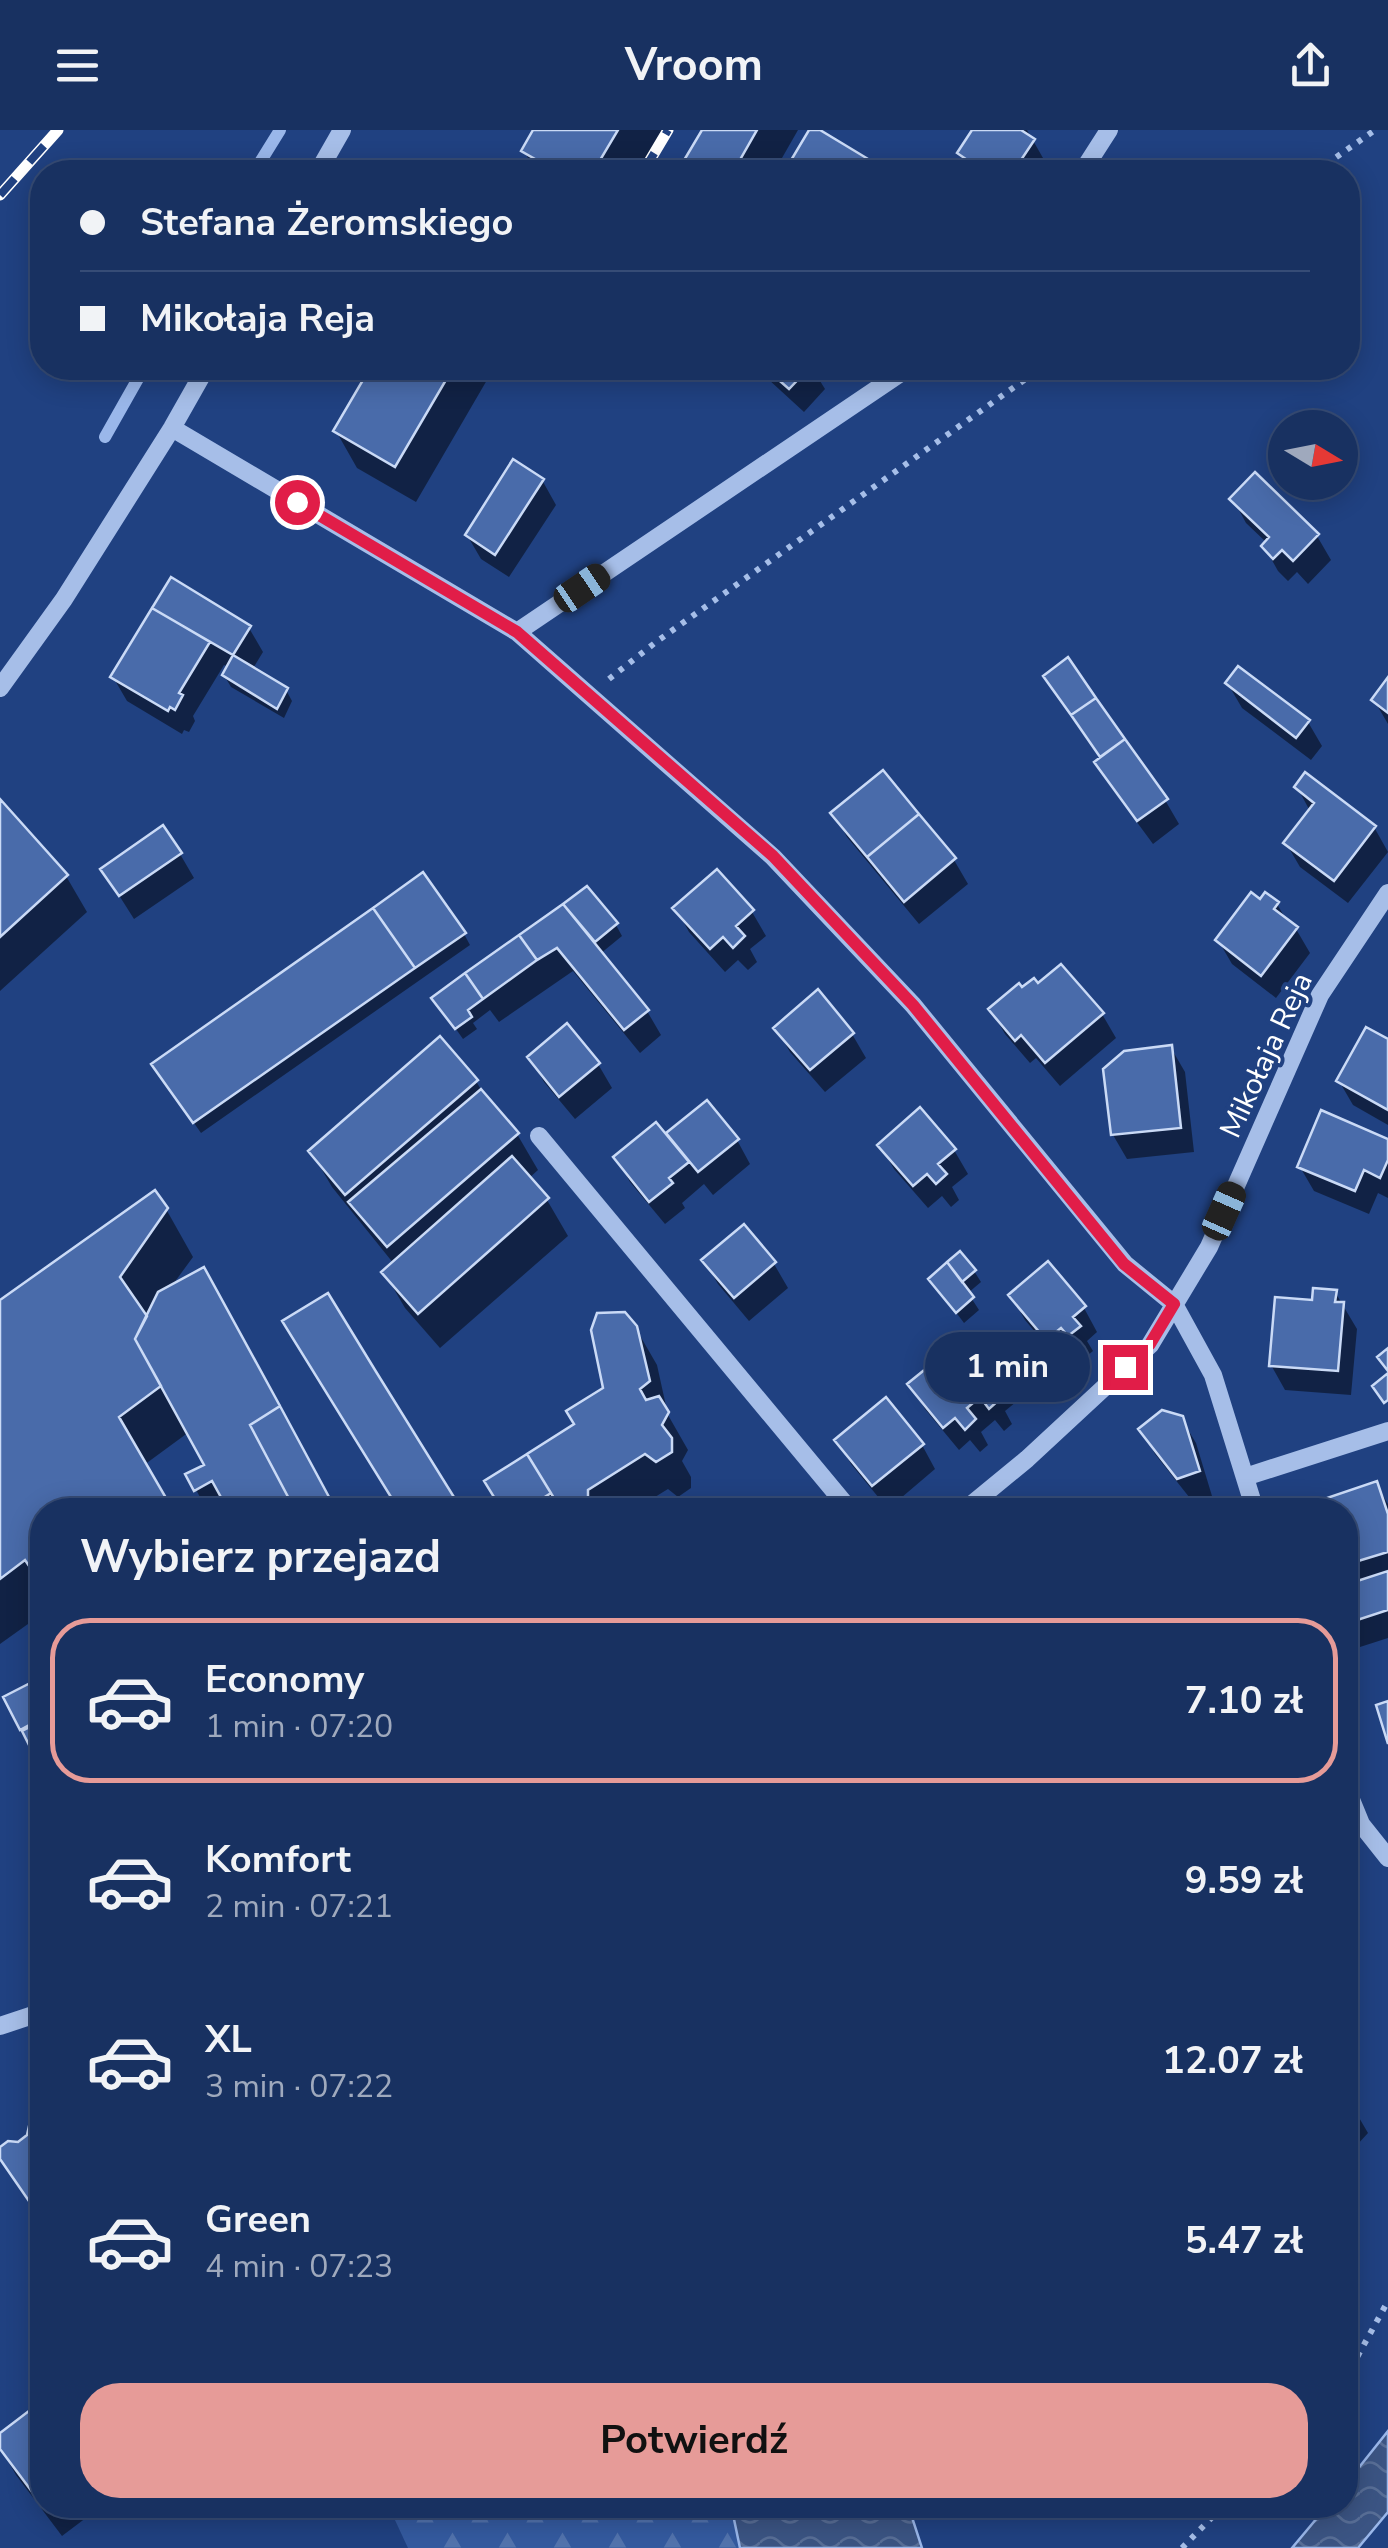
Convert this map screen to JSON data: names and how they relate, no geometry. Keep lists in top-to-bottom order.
{
  "streets": {
    "street": ["Mikołaja Reja"]
  },
  "north": "right",
  "page": {
    "header": "Vroom",
    "banner": ["Stefana Żeromskiego", "Mikołaja Reja"],
    "bubble": "1 min",
    "heading": "Wybierz przejazd",
    "list": [
      {
        "name": "Economy",
        "note": "1 min · 07:20",
        "value": "7.10 zł"
      },
      {
        "name": "Komfort",
        "note": "2 min · 07:21",
        "value": "9.59 zł"
      },
      {
        "name": "XL",
        "note": "3 min · 07:22",
        "value": "12.07 zł"
      },
      {
        "name": "Green",
        "note": "4 min · 07:23",
        "value": "5.47 zł"
      }
    ],
    "buttons": "Potwierdź"
  }
}
